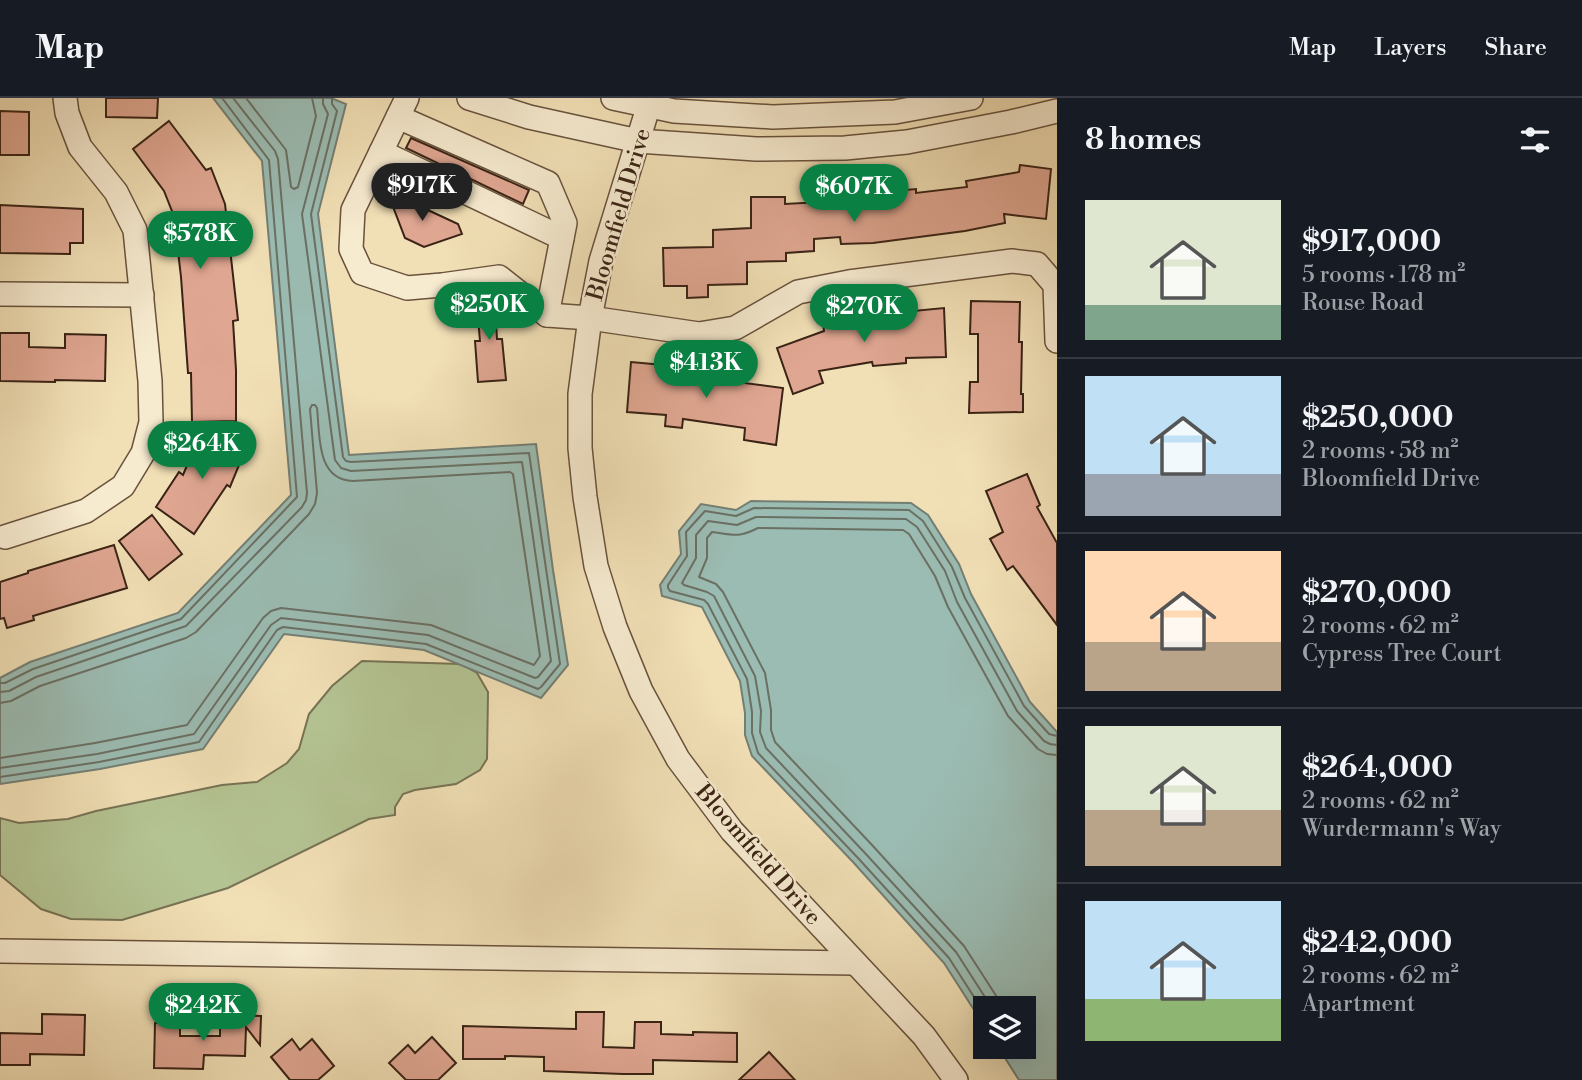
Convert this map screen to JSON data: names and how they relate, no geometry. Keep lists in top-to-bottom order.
{
  "streets": {
    "street": ["Bloomfield Drive"]
  },
  "page": {
    "header": "Map",
    "nav": ["Map", "Layers", "Share"],
    "heading": "8 homes",
    "price": [
      "$917K",
      "$607K",
      "$578K",
      "$250K",
      "$270K",
      "$413K",
      "$264K",
      "$242K"
    ],
    "list": [
      {
        "name": "$917,000",
        "note": "5 rooms · 178 m² · Rouse Road"
      },
      {
        "name": "$250,000",
        "note": "2 rooms · 58 m² · Bloomfield Drive"
      },
      {
        "name": "$270,000",
        "note": "2 rooms · 62 m² · Cypress Tree Court"
      },
      {
        "name": "$264,000",
        "note": "2 rooms · 62 m² · Wurdermann's Way"
      },
      {
        "name": "$242,000",
        "note": "2 rooms · 62 m² · Apartment"
      }
    ]
  }
}
